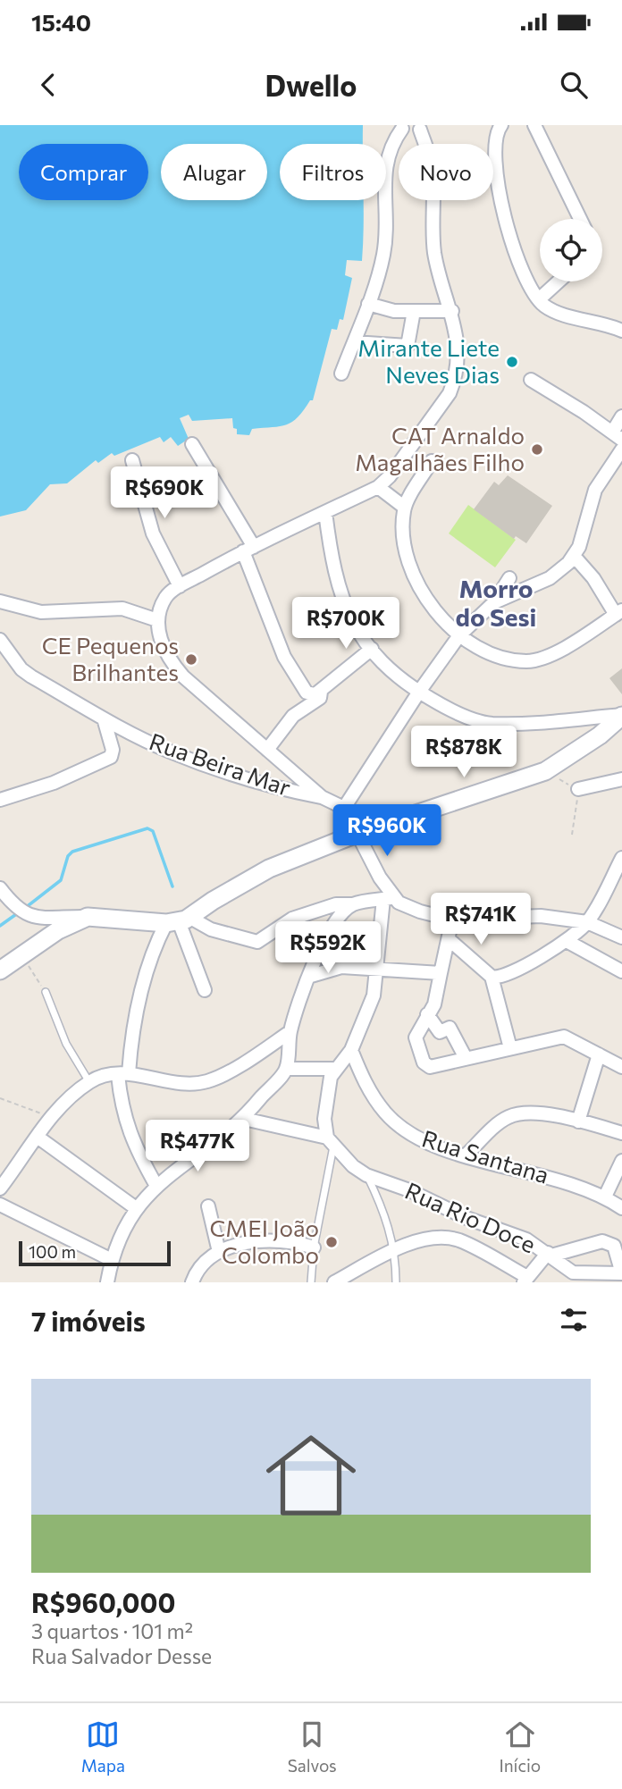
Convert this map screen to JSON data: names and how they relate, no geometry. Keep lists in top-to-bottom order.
{
  "streets": {
    "street": ["Rua Beira Mar", "Rua Santana", "Rua Rio Doce"]
  },
  "districts": ["Morro do Sesi"],
  "places": [
    "Mirante Liete Neves Dias",
    "CAT Arnaldo Magalhães Filho",
    "CE Pequenos Brilhantes",
    "CMEI João Colombo"
  ],
  "scale_bar": "100 m",
  "page": {
    "status": "15:40",
    "header": "Dwello",
    "chip": [
      "Comprar",
      "Alugar",
      "Filtros",
      "Novo"
    ],
    "price": [
      "R$690K",
      "R$700K",
      "R$878K",
      "R$960K",
      "R$741K",
      "R$592K",
      "R$477K"
    ],
    "scale": "100 m",
    "heading": "7 imóveis",
    "list": [
      {
        "name": "R$960,000",
        "note": "3 quartos · 101 m² · Rua Salvador Desse"
      }
    ],
    "tabs": ["Mapa", "Salvos", "Início"]
  }
}
